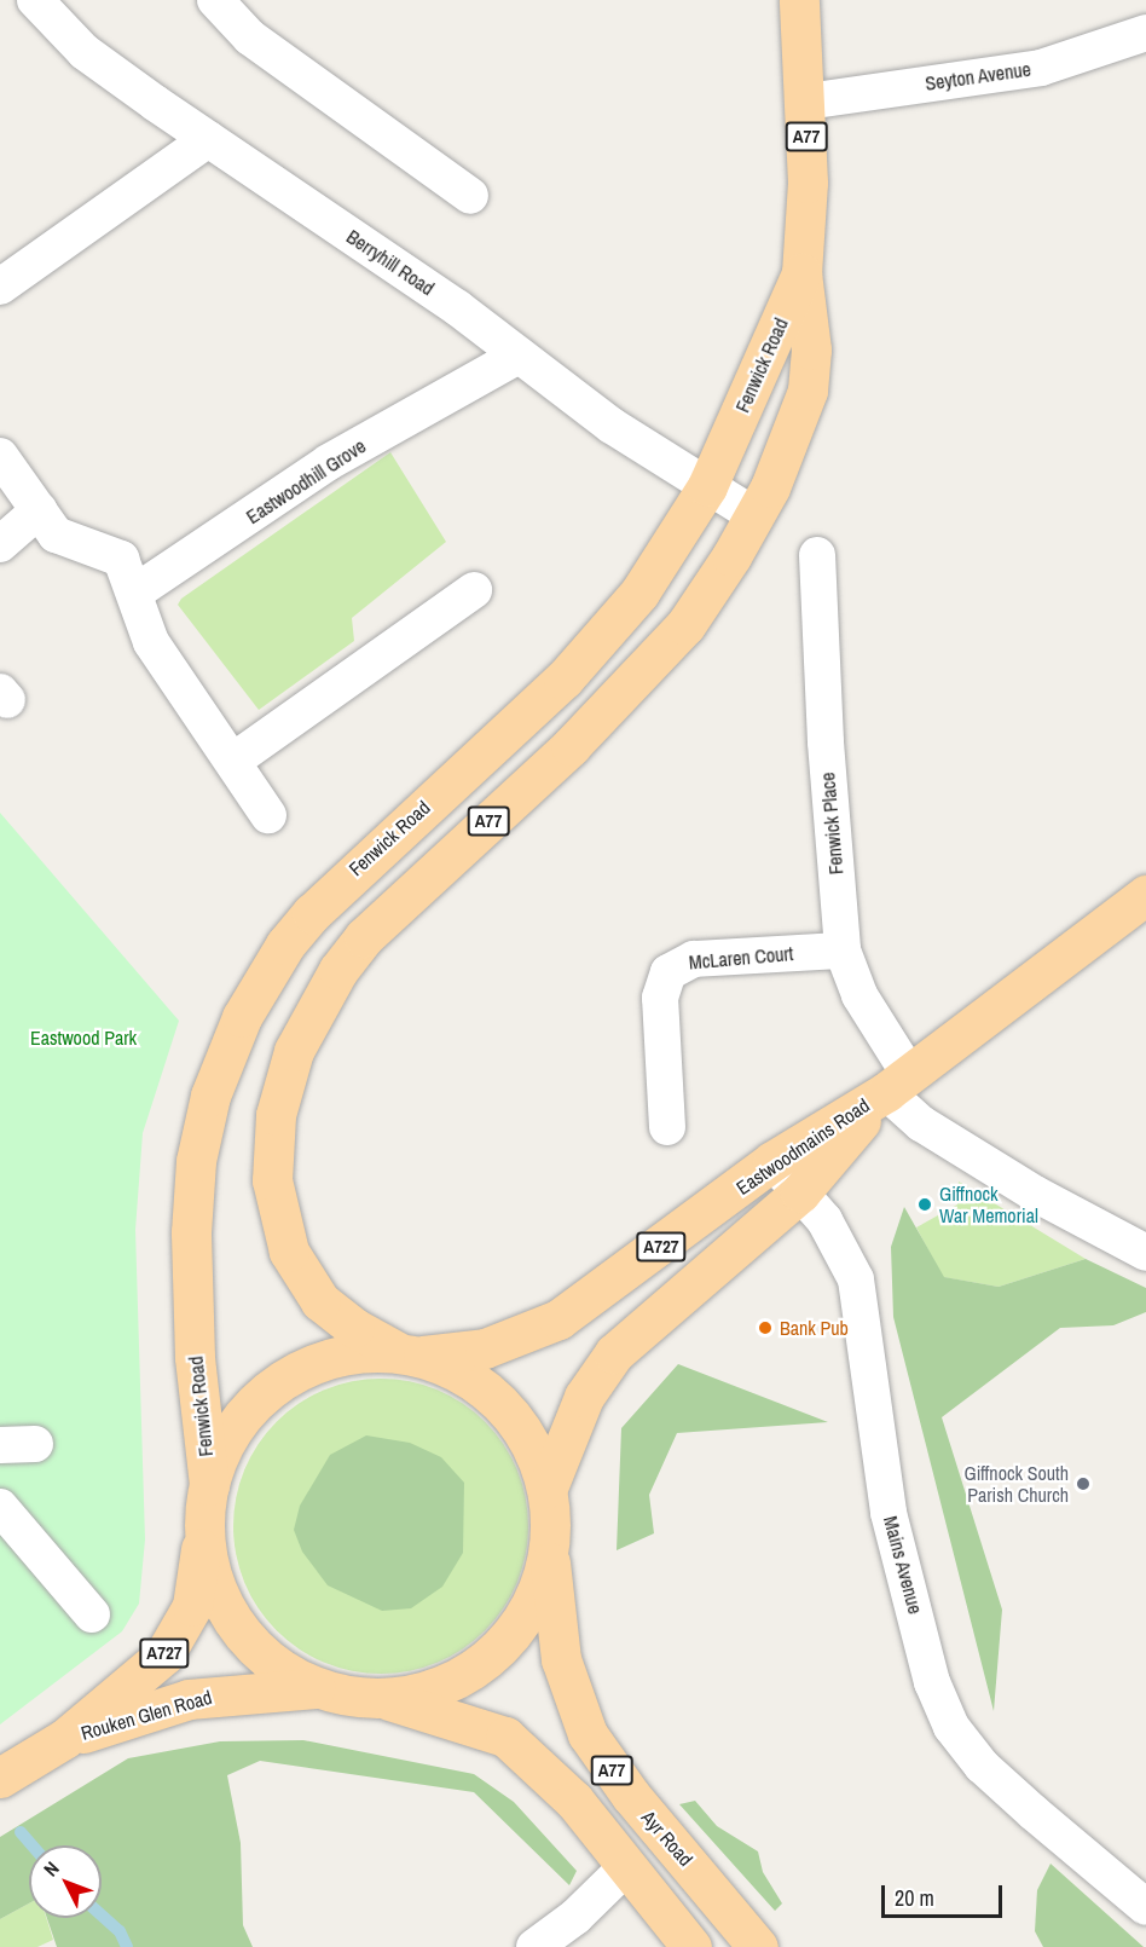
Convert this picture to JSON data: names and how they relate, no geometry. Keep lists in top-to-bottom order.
{
  "streets": {
    "main road": [
      "A77",
      "Fenwick Road",
      "Eastwoodmains Road",
      "A727",
      "Rouken Glen Road",
      "Ayr Road"
    ],
    "street": [
      "Seyton Avenue",
      "Berryhill Road",
      "Eastwoodhill Grove",
      "Fenwick Place",
      "McLaren Court",
      "Mains Avenue"
    ]
  },
  "crossings": [
    ["Seyton Avenue", "Fenwick Road"],
    ["Berryhill Road", "Fenwick Road"],
    ["Berryhill Road", "Eastwoodhill Grove"],
    ["Fenwick Road", "Eastwoodmains Road"],
    ["Fenwick Place", "McLaren Court"],
    ["Fenwick Place", "Eastwoodmains Road"],
    ["Eastwoodmains Road", "Mains Avenue"]
  ],
  "parks": ["Eastwood Park"],
  "places": ["Giffnock War Memorial", "Bank Pub", "Giffnock South Parish Church"],
  "scale_bar": "20 m",
  "north": "top left"
}
